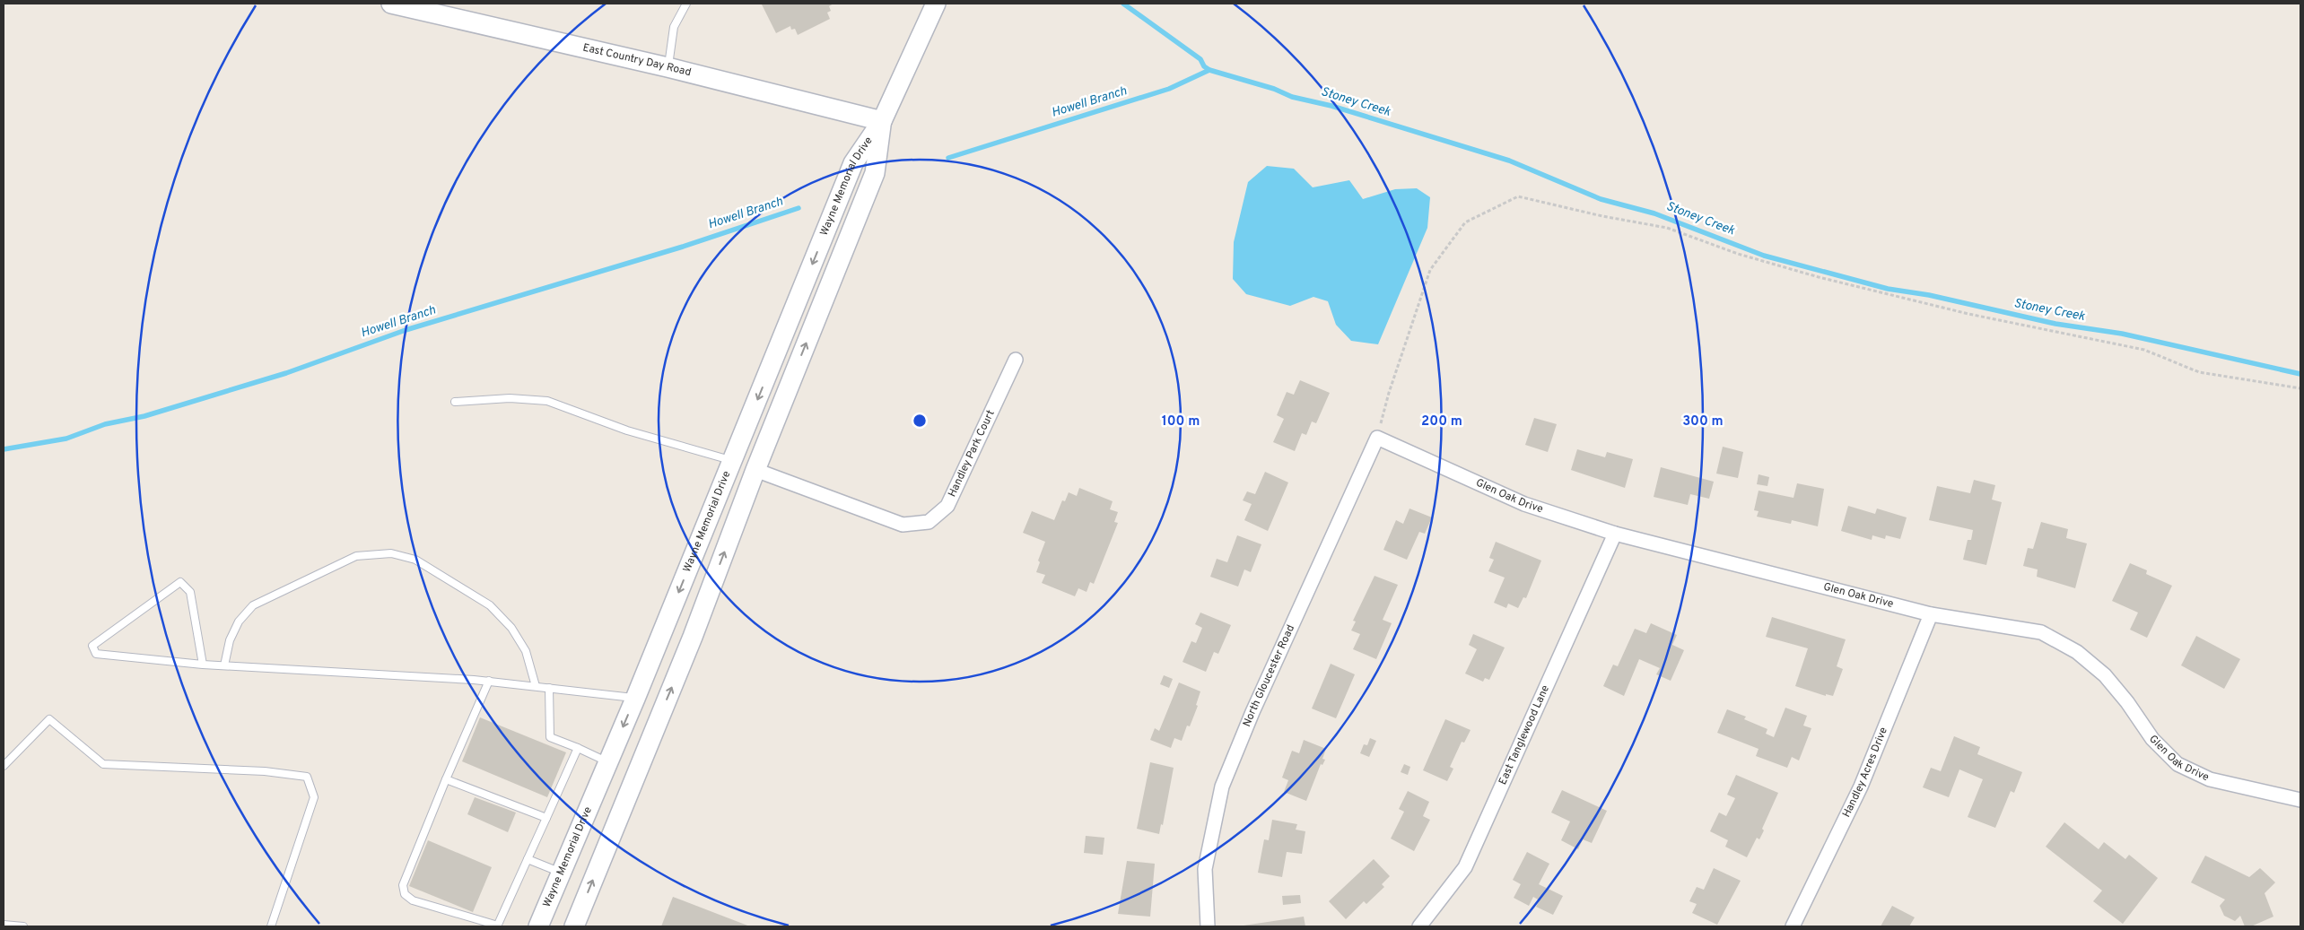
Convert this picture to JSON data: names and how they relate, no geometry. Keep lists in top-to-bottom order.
{
  "streets": {
    "main road": ["East Country Day Road", "Wayne Memorial Drive"],
    "street": [
      "Handley Park Court",
      "Glen Oak Drive",
      "North Gloucester Road",
      "East Tanglewood Lane",
      "Handley Acres Drive"
    ]
  },
  "crossings": [
    ["East Country Day Road", "Wayne Memorial Drive"],
    ["Wayne Memorial Drive", "Handley Park Court"],
    ["Glen Oak Drive", "North Gloucester Road"],
    ["Glen Oak Drive", "East Tanglewood Lane"],
    ["Glen Oak Drive", "Handley Acres Drive"]
  ],
  "water": ["Howell Branch", "Stoney Creek"],
  "rings": ["100 m", "200 m", "300 m"]
}
